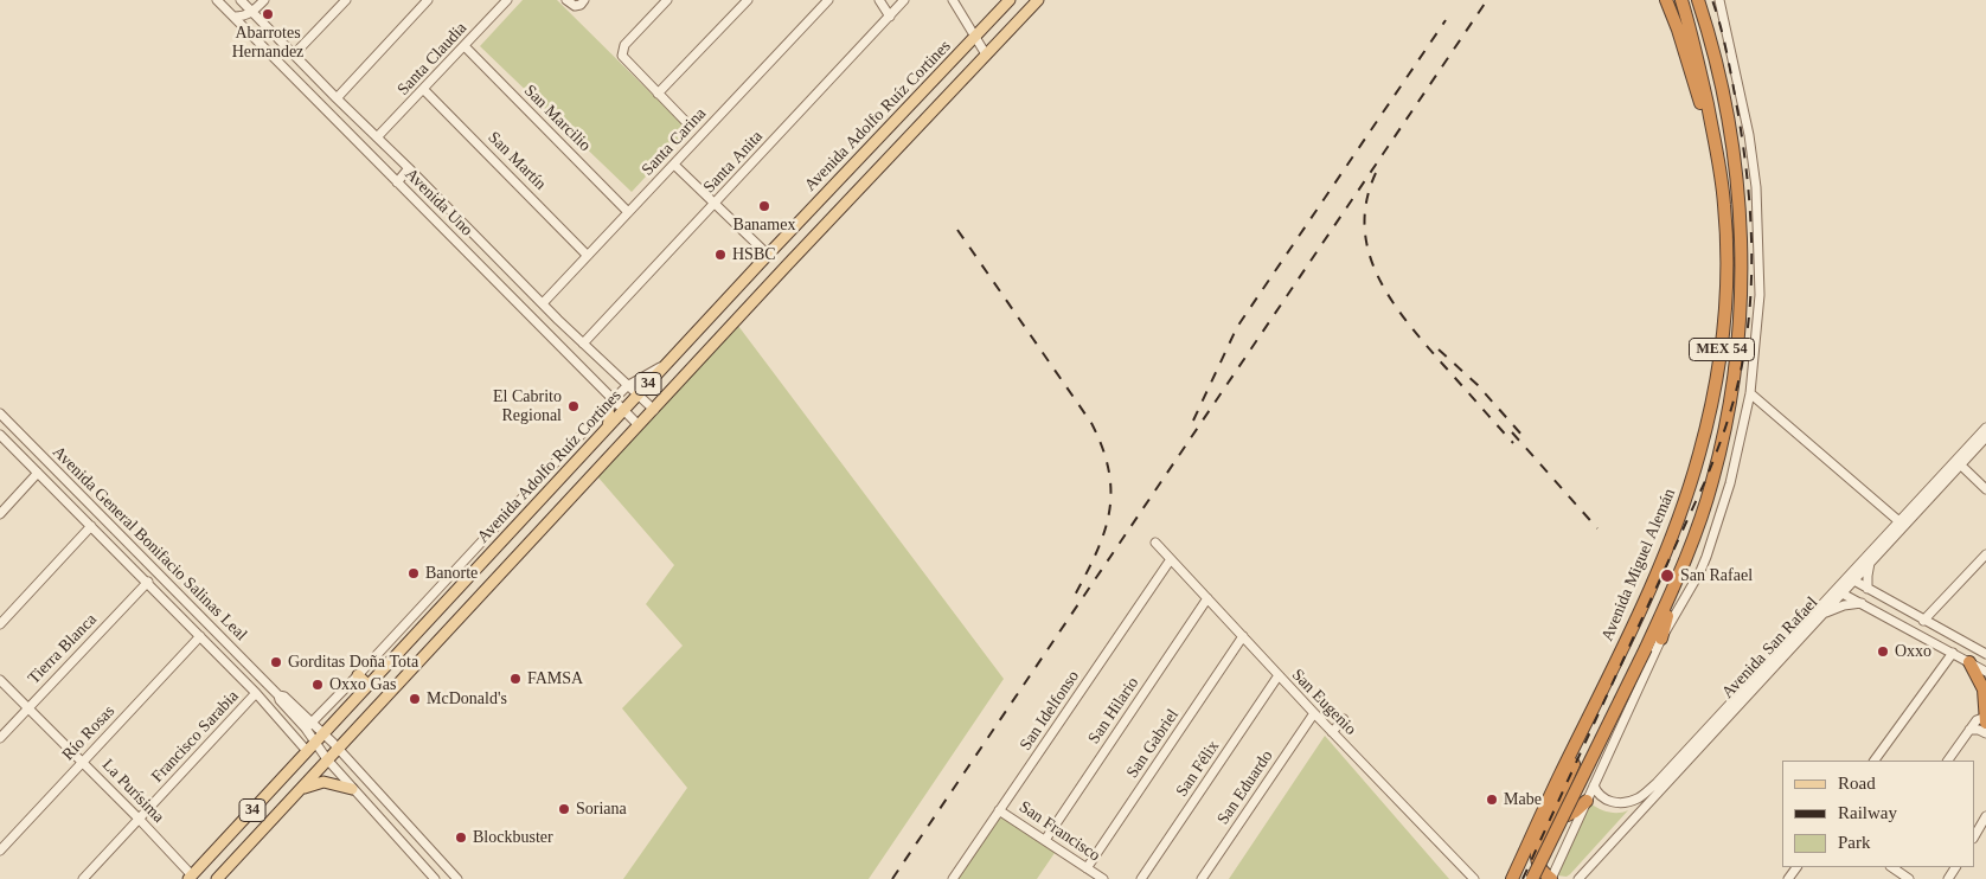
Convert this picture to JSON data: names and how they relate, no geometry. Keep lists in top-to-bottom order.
{
  "streets": {
    "highway": ["MEX 54", "Avenida Miguel Alemán"],
    "main road": ["Avenida Adolfo Ruíz Cortines", "34"],
    "street": [
      "Santa Claudia",
      "San Marcilio",
      "Santa Carina",
      "San Martín",
      "Santa Anita",
      "Avenida Uno",
      "Avenida General Bonifacio Salinas Leal",
      "Avenida San Rafael",
      "Tierra Blanca",
      "San Eugenio",
      "San Idelfonso",
      "San Hilario",
      "Río Rosas",
      "Francisco Sarabia",
      "San Gabriel",
      "San Félix",
      "San Eduardo",
      "La Purísima",
      "San Francisco"
    ]
  },
  "crossings": [
    ["Santa Claudia", "San Marcilio"],
    ["Santa Claudia", "San Martín"],
    ["Santa Claudia", "Avenida Uno"],
    ["Avenida Adolfo Ruíz Cortines", "Avenida Uno"],
    ["Avenida Adolfo Ruíz Cortines", "Avenida General Bonifacio Salinas Leal"],
    ["Avenida Adolfo Ruíz Cortines", "La Purísima"],
    ["San Marcilio", "Santa Carina"],
    ["Santa Carina", "San Martín"],
    ["Santa Carina", "Avenida Uno"],
    ["Santa Anita", "Avenida Uno"],
    ["Avenida Uno", "34"],
    ["34", "Avenida General Bonifacio Salinas Leal"],
    ["Tierra Blanca", "La Purísima"],
    ["San Eugenio", "San Idelfonso"],
    ["San Eugenio", "San Hilario"],
    ["San Eugenio", "San Gabriel"],
    ["San Eugenio", "San Félix"],
    ["San Eugenio", "San Eduardo"],
    ["San Idelfonso", "San Francisco"],
    ["San Hilario", "San Francisco"],
    ["Río Rosas", "La Purísima"],
    ["Francisco Sarabia", "La Purísima"],
    ["San Gabriel", "San Francisco"]
  ],
  "places": [
    "Abarrotes Hernandez",
    "Banamex",
    "HSBC",
    "El Cabrito Regional",
    "Banorte",
    "San Rafael",
    "Oxxo",
    "Gorditas Doña Tota",
    "FAMSA",
    "Oxxo Gas",
    "McDonald's",
    "Mabe",
    "Soriana",
    "Blockbuster"
  ],
  "legend": ["Road", "Railway", "Park"]
}
